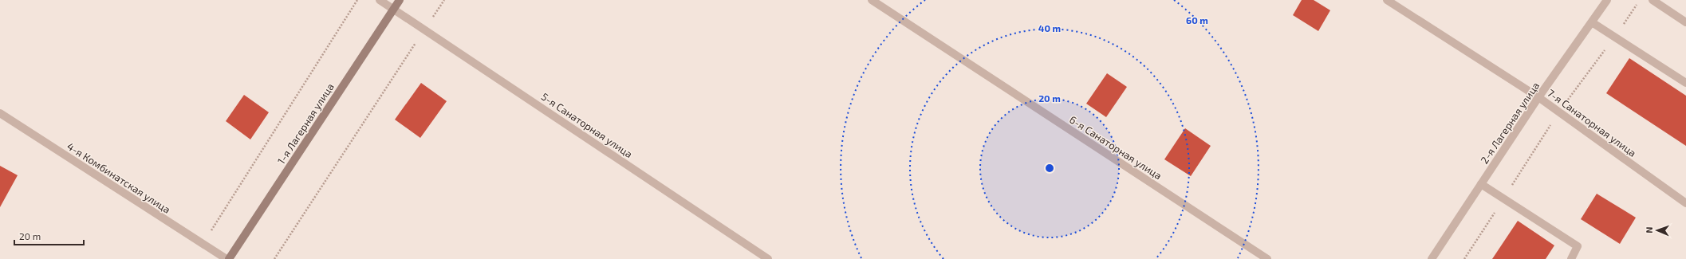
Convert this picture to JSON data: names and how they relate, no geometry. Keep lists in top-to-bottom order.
{
  "streets": {
    "main road": ["1-я Лагерная улица"],
    "street": [
      "2-я Лагерная улица",
      "7-я Санаторная улица",
      "5-я Санаторная улица",
      "6-я Санаторная улица",
      "4-я Комбинатская улица"
    ]
  },
  "crossings": [
    ["2-я Лагерная улица", "7-я Санаторная улица"],
    ["1-я Лагерная улица", "5-я Санаторная улица"],
    ["1-я Лагерная улица", "4-я Комбинатская улица"]
  ],
  "scale_bar": "20 m",
  "north": "left",
  "rings": ["60 m", "40 m", "20 m"]
}
